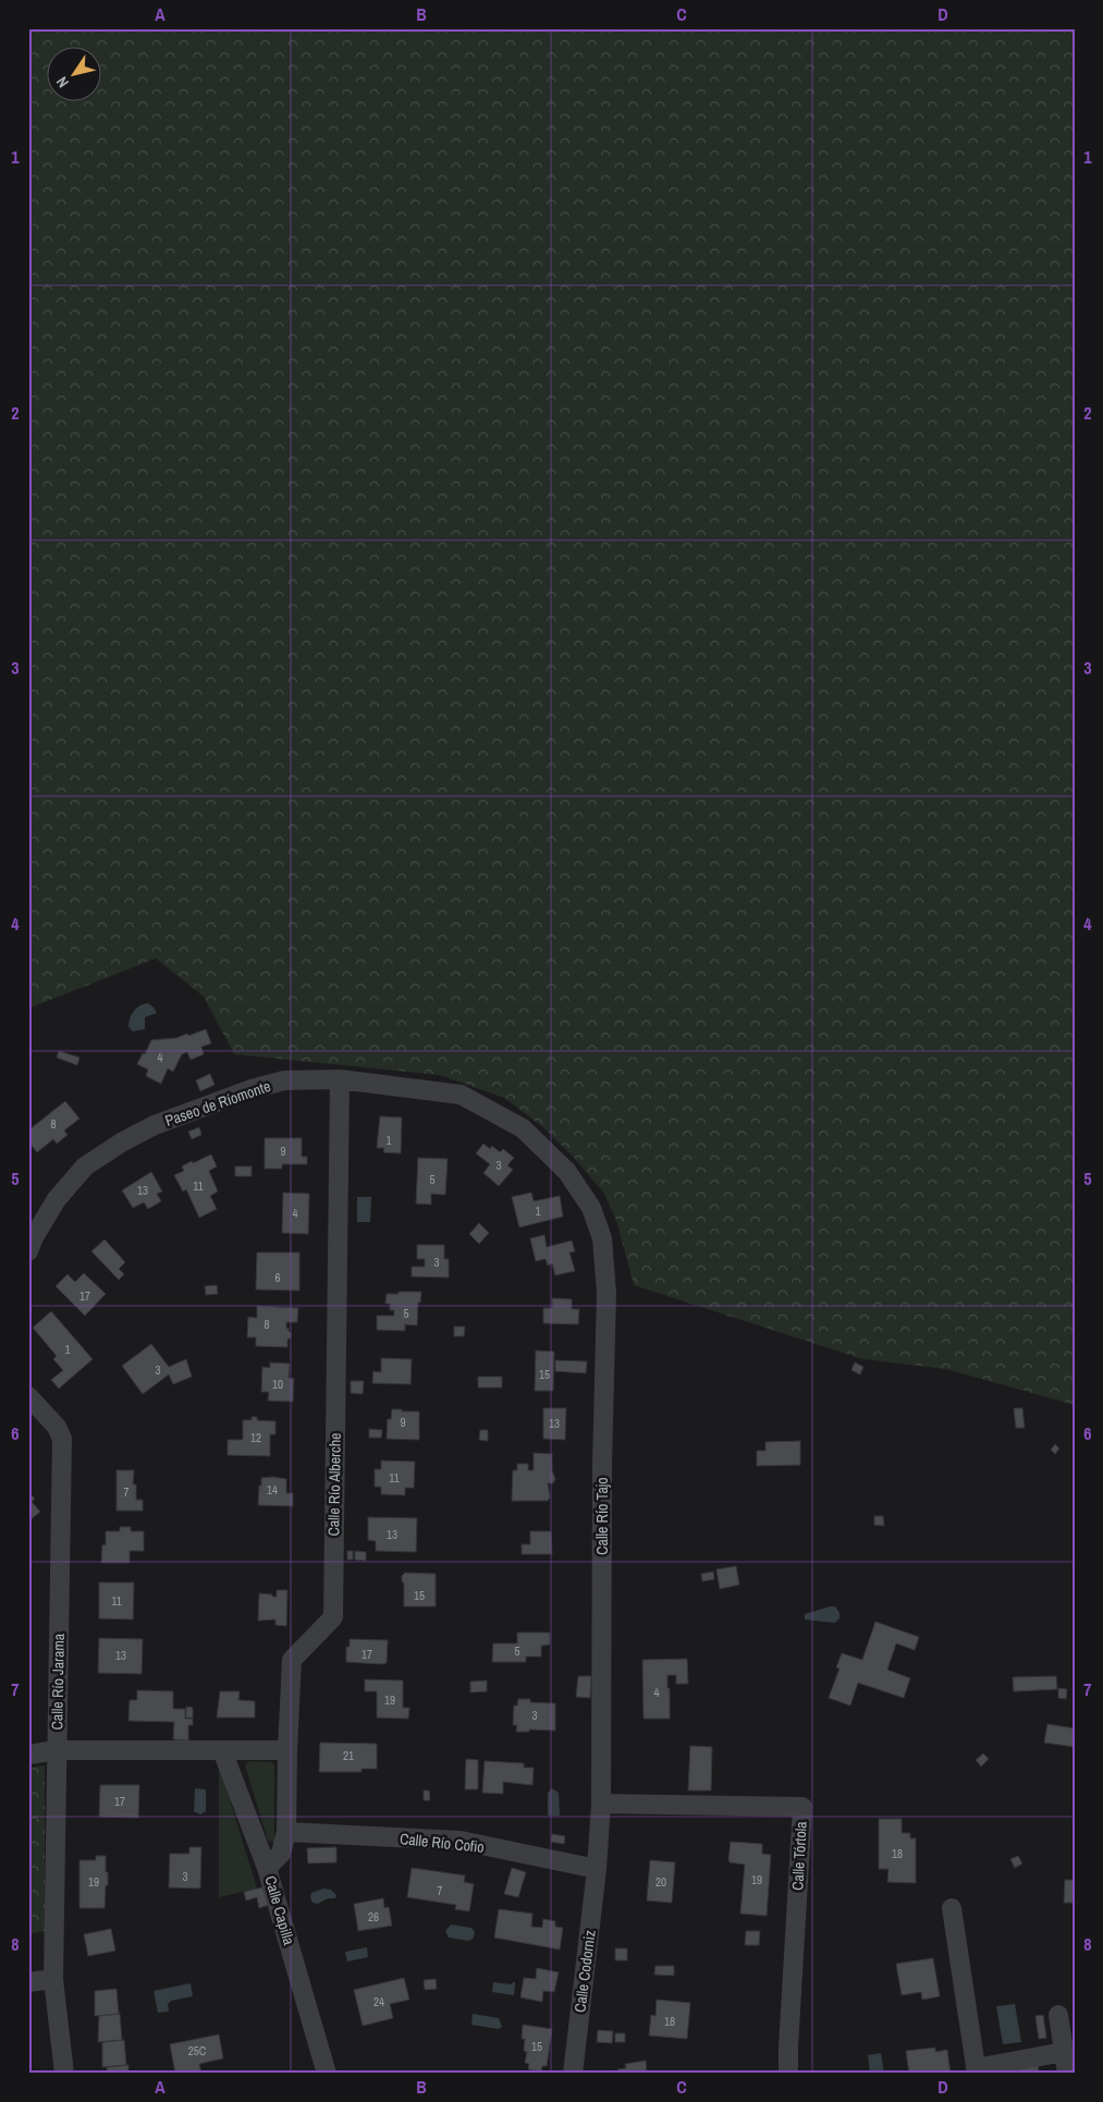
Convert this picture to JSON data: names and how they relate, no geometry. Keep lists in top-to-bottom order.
{
  "streets": {
    "street": [
      "Paseo de Ríomonte",
      "Calle Río Alberche",
      "Calle Río Tajo",
      "Calle Río Jarama",
      "Calle Río Cofio",
      "Calle Tórtola",
      "Calle Capilla",
      "Calle Codorniz"
    ]
  },
  "crossings": [
    ["Paseo de Ríomonte", "Calle Río Alberche"],
    ["Paseo de Ríomonte", "Calle Río Tajo"],
    ["Calle Río Alberche", "Calle Río Cofio"],
    ["Calle Río Alberche", "Calle Capilla"],
    ["Calle Río Tajo", "Calle Río Cofio"],
    ["Calle Río Tajo", "Calle Tórtola"],
    ["Calle Río Tajo", "Calle Codorniz"],
    ["Calle Río Cofio", "Calle Codorniz"]
  ],
  "house_numbers": [
    "4",
    "8",
    "1",
    "9",
    "3",
    "5",
    "11",
    "13",
    "1",
    "4",
    "3",
    "6",
    "17",
    "5",
    "8",
    "1",
    "3",
    "15",
    "10",
    "9",
    "13",
    "12",
    "11",
    "14",
    "7",
    "13",
    "15",
    "11",
    "5",
    "17",
    "13",
    "4",
    "19",
    "3",
    "21",
    "17",
    "18",
    "3",
    "19",
    "19",
    "20",
    "7",
    "26",
    "24",
    "18",
    "15",
    "25C"
  ],
  "north": "bottom left",
  "grid": {
    "columns": [
      "A",
      "B",
      "C",
      "D"
    ],
    "rows": [
      "1",
      "2",
      "3",
      "4",
      "5",
      "6",
      "7",
      "8"
    ]
  }
}
